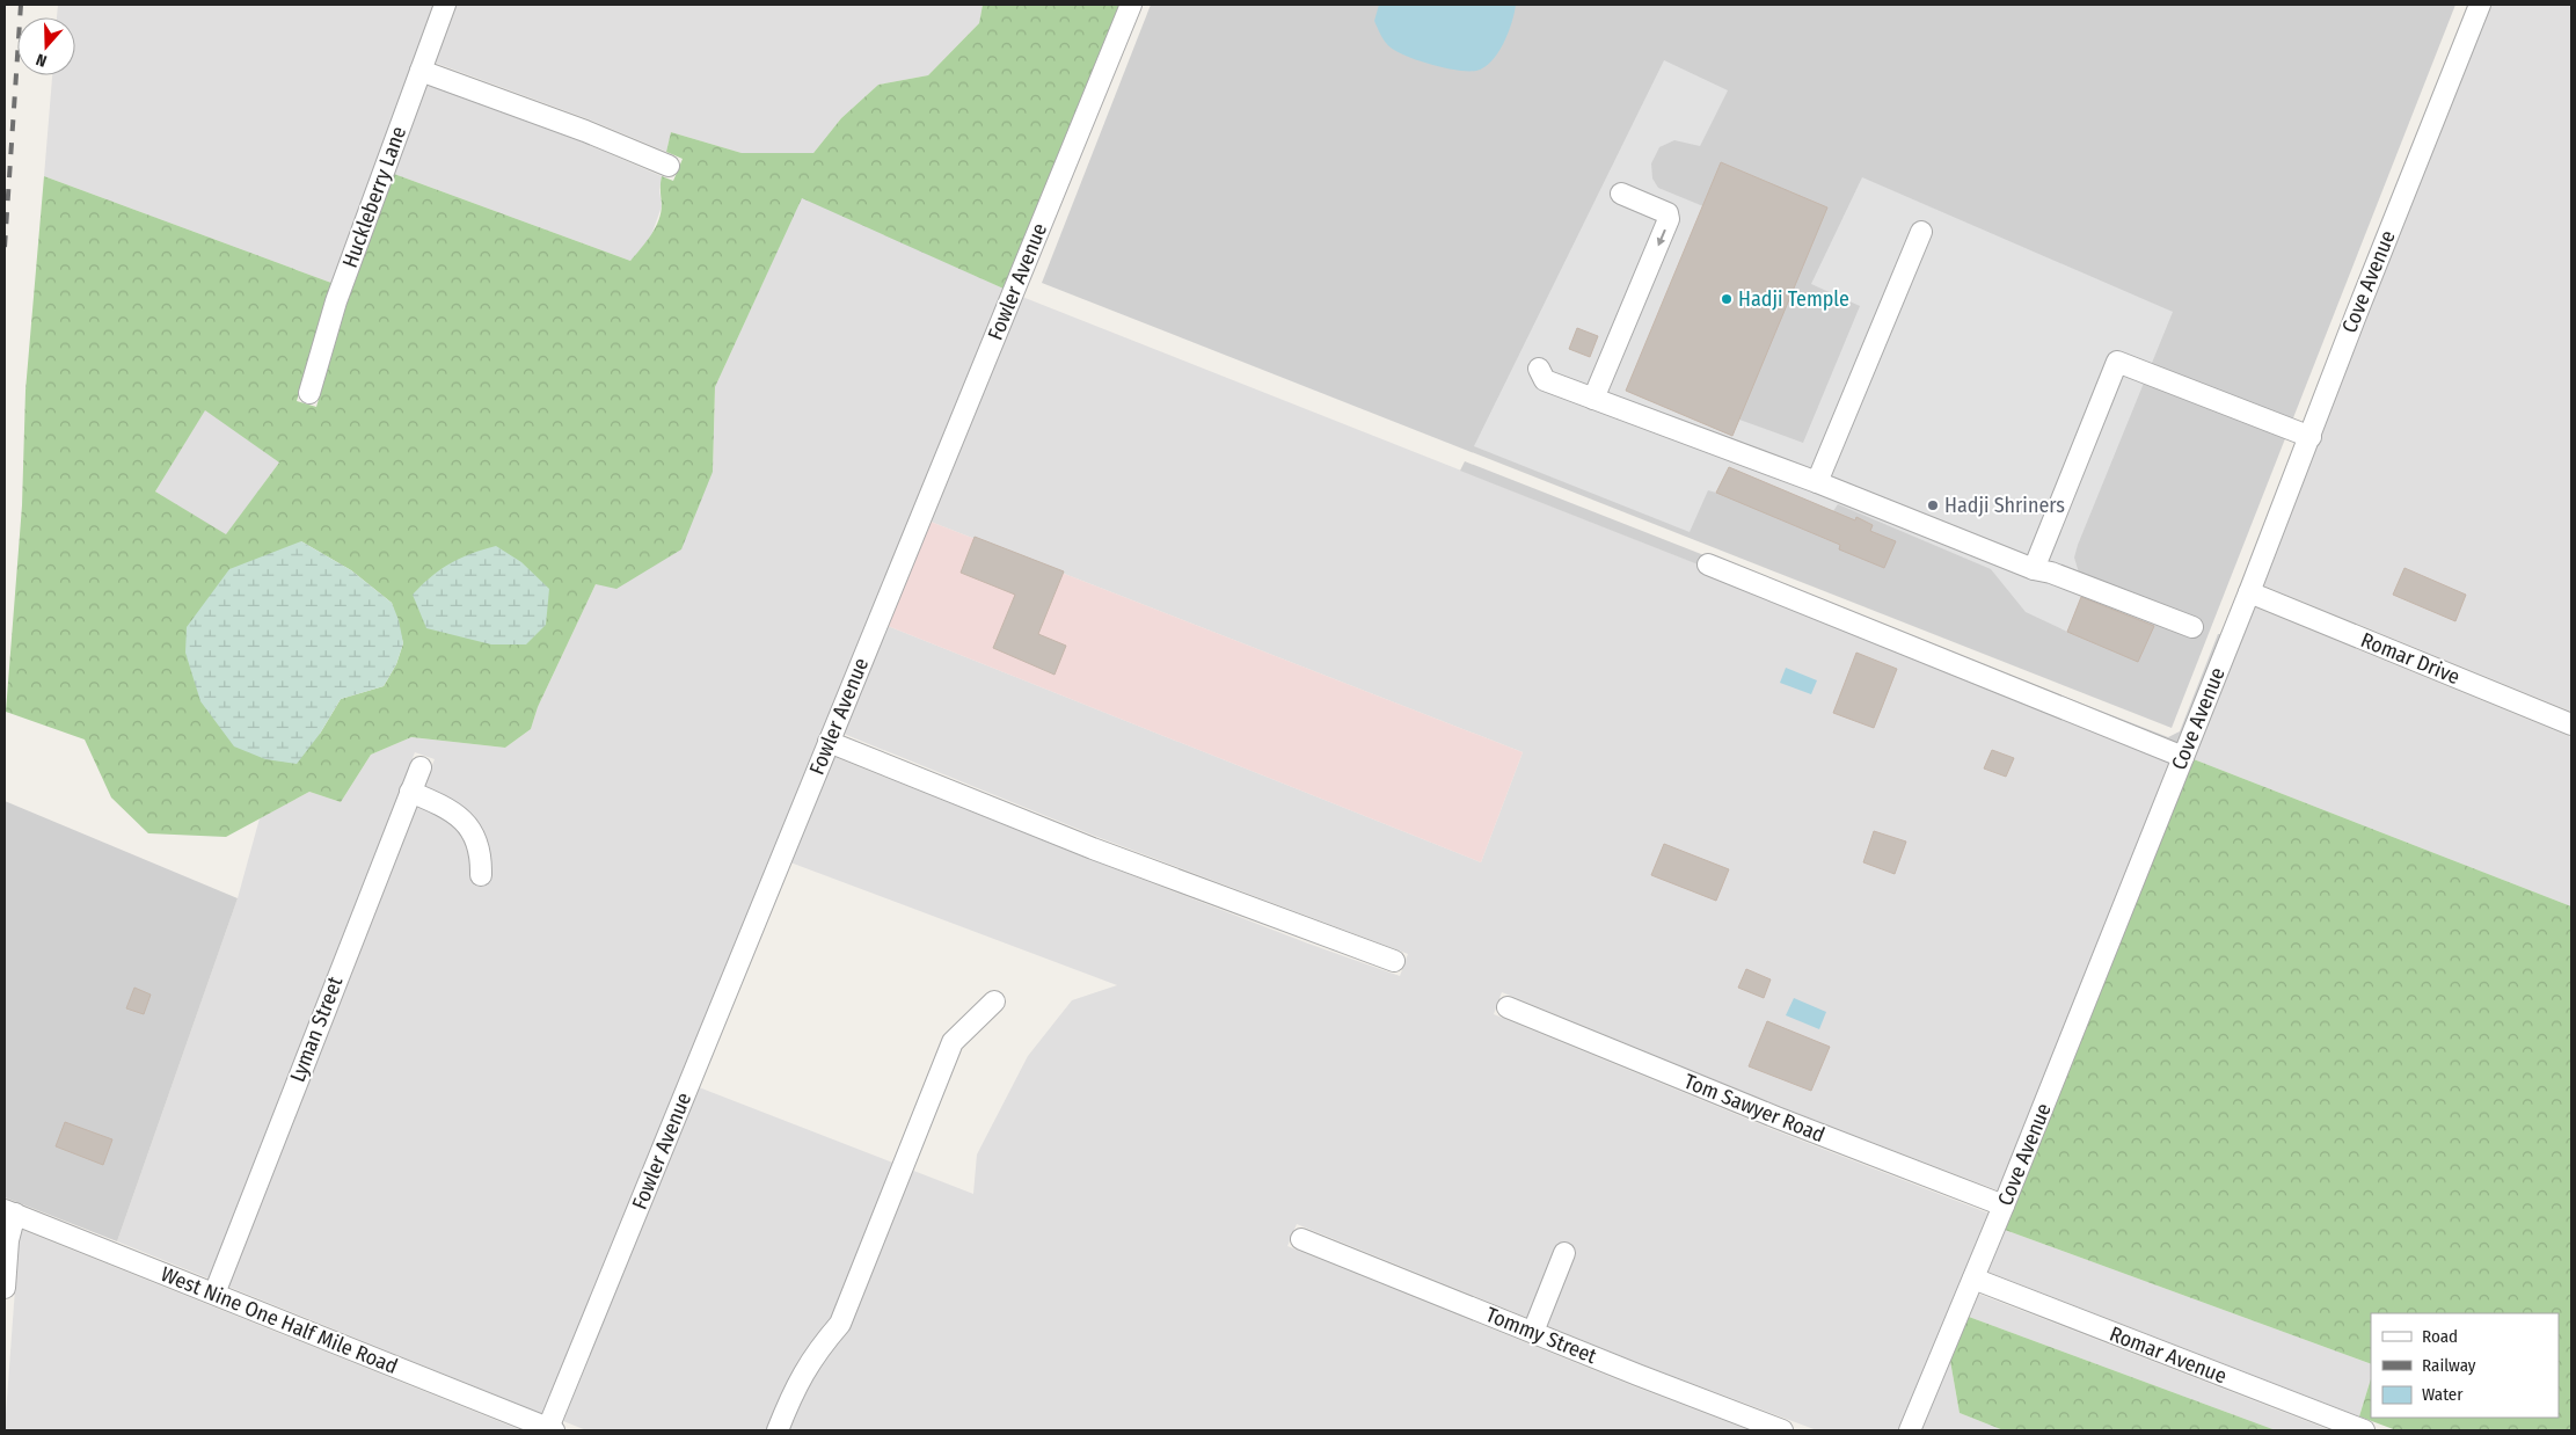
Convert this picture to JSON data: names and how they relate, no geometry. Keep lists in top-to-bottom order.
{
  "streets": {
    "street": [
      "Huckleberry Lane",
      "Fowler Avenue",
      "Cove Avenue",
      "Romar Drive",
      "Lyman Street",
      "Tom Sawyer Road",
      "West Nine One Half Mile Road",
      "Tommy Street",
      "Romar Avenue"
    ]
  },
  "crossings": [
    ["Fowler Avenue", "West Nine One Half Mile Road"],
    ["Cove Avenue", "Romar Drive"],
    ["Cove Avenue", "Tom Sawyer Road"],
    ["Cove Avenue", "Romar Avenue"],
    ["Lyman Street", "West Nine One Half Mile Road"]
  ],
  "places": ["Hadji Temple", "Hadji Shriners"],
  "legend": ["Road", "Railway", "Water"],
  "north": "bottom"
}
